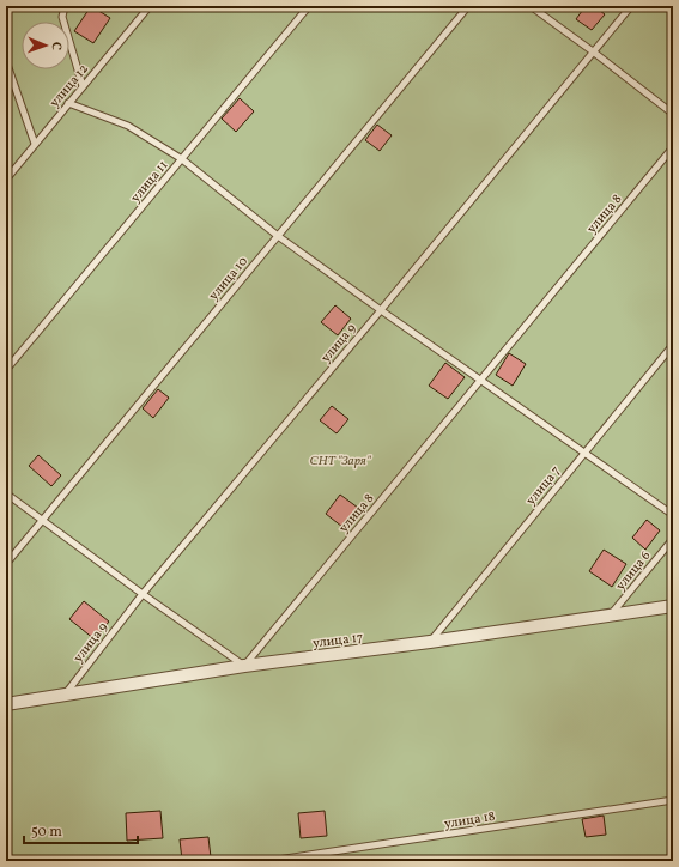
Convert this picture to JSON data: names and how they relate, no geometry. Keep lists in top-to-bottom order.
{
  "streets": {
    "street": ["улица 17"],
    "lane": [
      "улица 12",
      "улица 11",
      "улица 8",
      "улица 10",
      "улица 9",
      "улица 7",
      "улица 6",
      "улица 18"
    ]
  },
  "crossings": [
    ["улица 8", "улица 17"],
    ["улица 9", "улица 17"],
    ["улица 7", "улица 17"],
    ["улица 6", "улица 17"]
  ],
  "parks": ["СНТ \"Заря\""],
  "scale_bar": "50 m",
  "north": "right"
}
